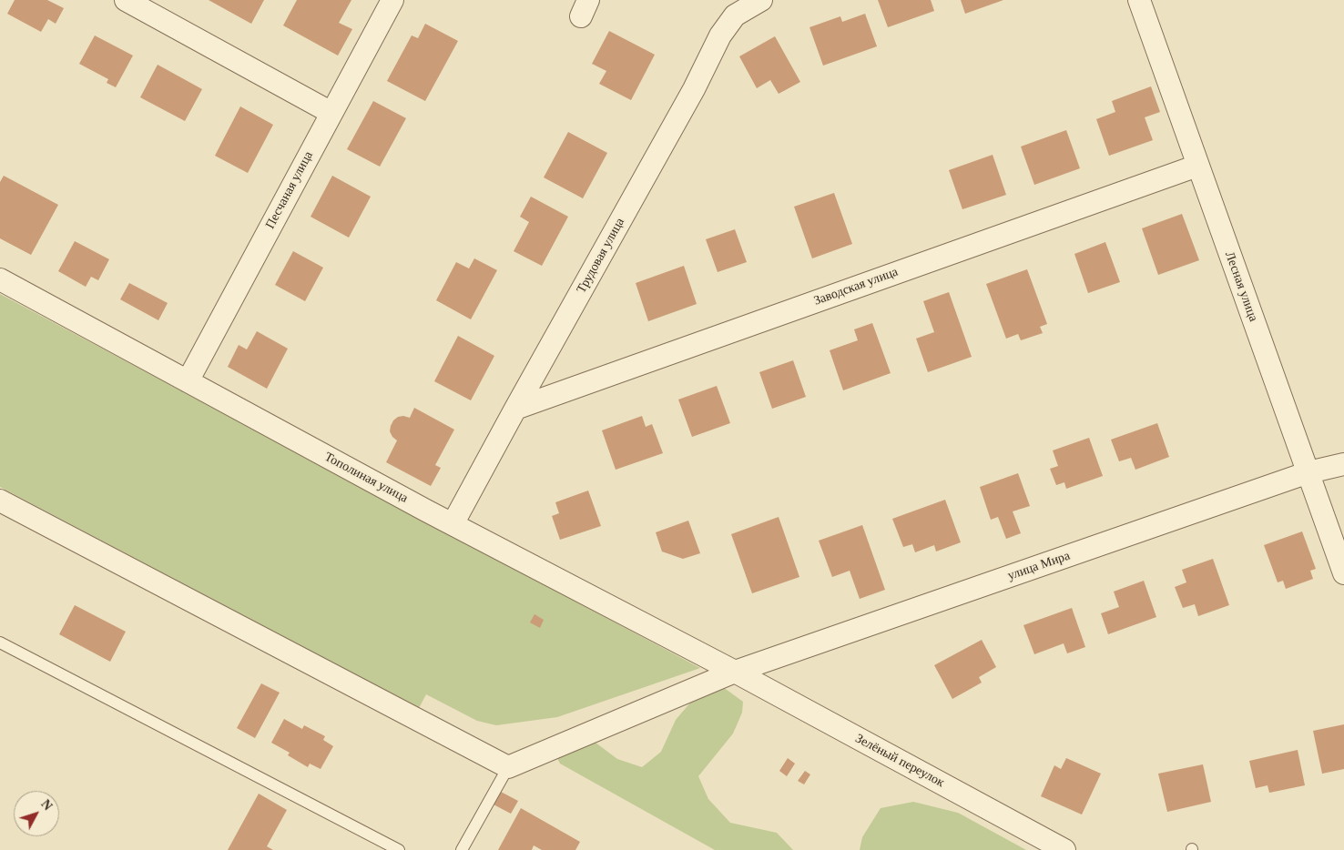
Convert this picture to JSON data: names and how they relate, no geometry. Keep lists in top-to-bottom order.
{
  "streets": {
    "street": [
      "Песчаная улица",
      "Трудовая улица",
      "Заводская улица",
      "Лесная улица",
      "Тополиная улица",
      "улица Мира",
      "Зелёный переулок"
    ]
  },
  "crossings": [
    ["Песчаная улица", "Тополиная улица"],
    ["Трудовая улица", "Заводская улица"],
    ["Трудовая улица", "Тополиная улица"],
    ["Заводская улица", "Лесная улица"],
    ["Лесная улица", "улица Мира"],
    ["Тополиная улица", "улица Мира"],
    ["Тополиная улица", "Зелёный переулок"],
    ["улица Мира", "Зелёный переулок"]
  ],
  "north": "top right"
}
